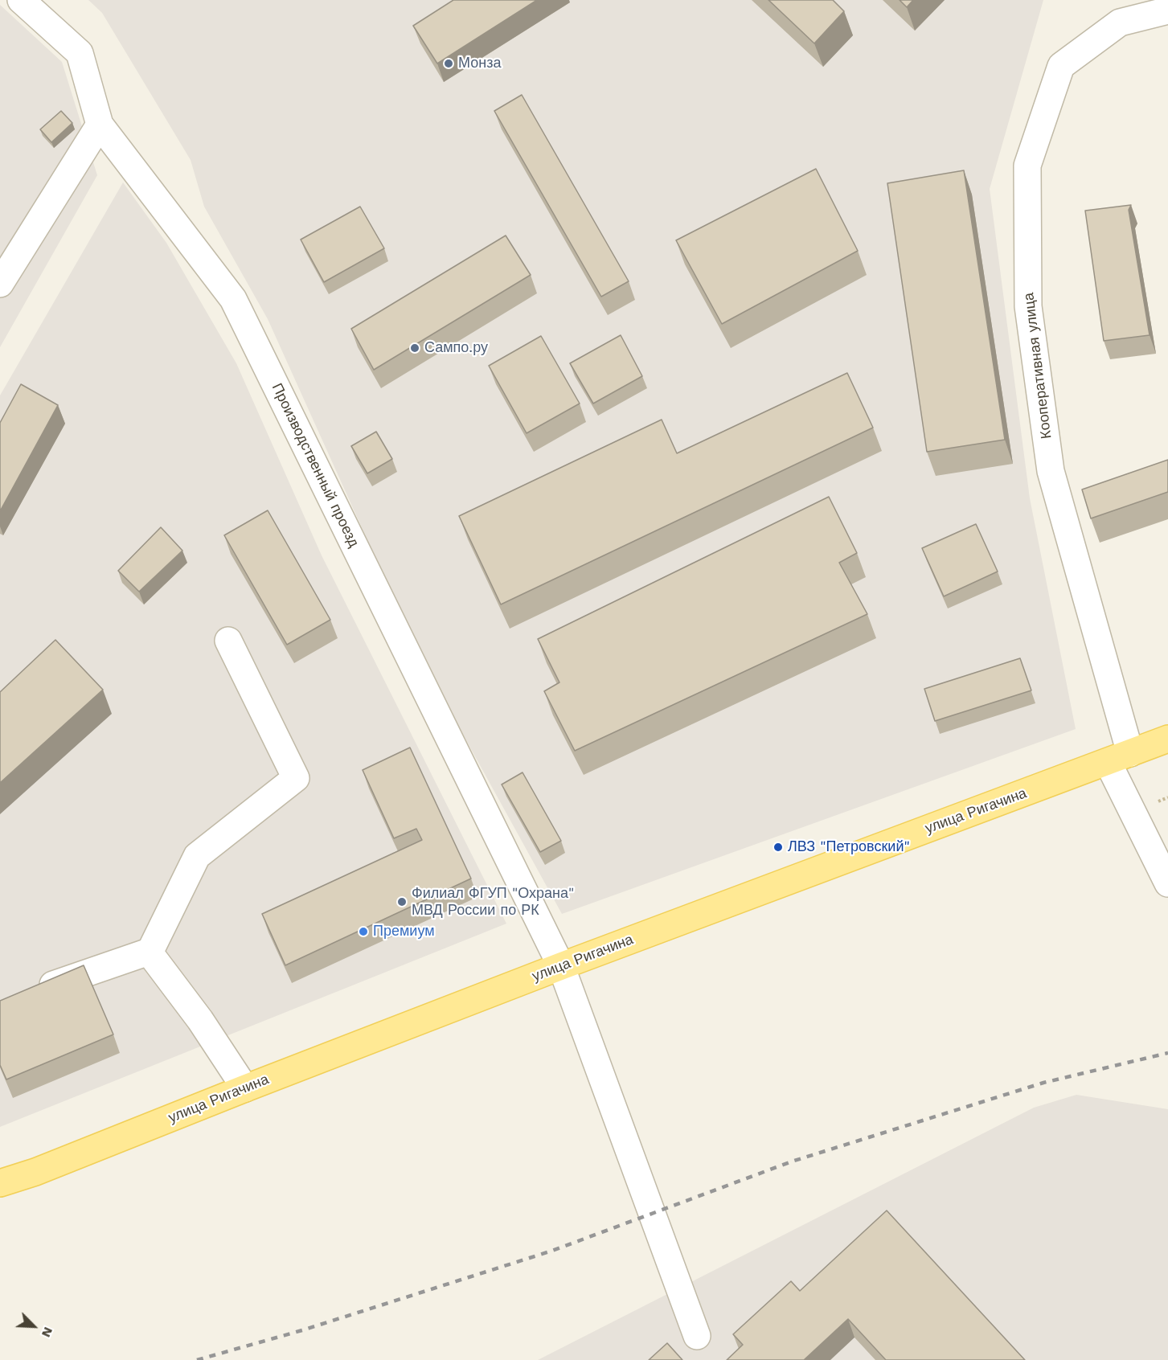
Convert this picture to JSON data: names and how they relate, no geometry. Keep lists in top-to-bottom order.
{
  "streets": {
    "main road": ["улица Ригачина"],
    "street": ["Кооперативная улица", "Производственный проезд"]
  },
  "crossings": [
    ["Кооперативная улица", "улица Ригачина"],
    ["Производственный проезд", "улица Ригачина"]
  ],
  "places": [
    "Монза",
    "Сампо.ру",
    "ЛВЗ \"Петровский\"",
    "Филиал ФГУП \"Охрана\" МВД России по РК",
    "Премиум"
  ],
  "north": "bottom right"
}
